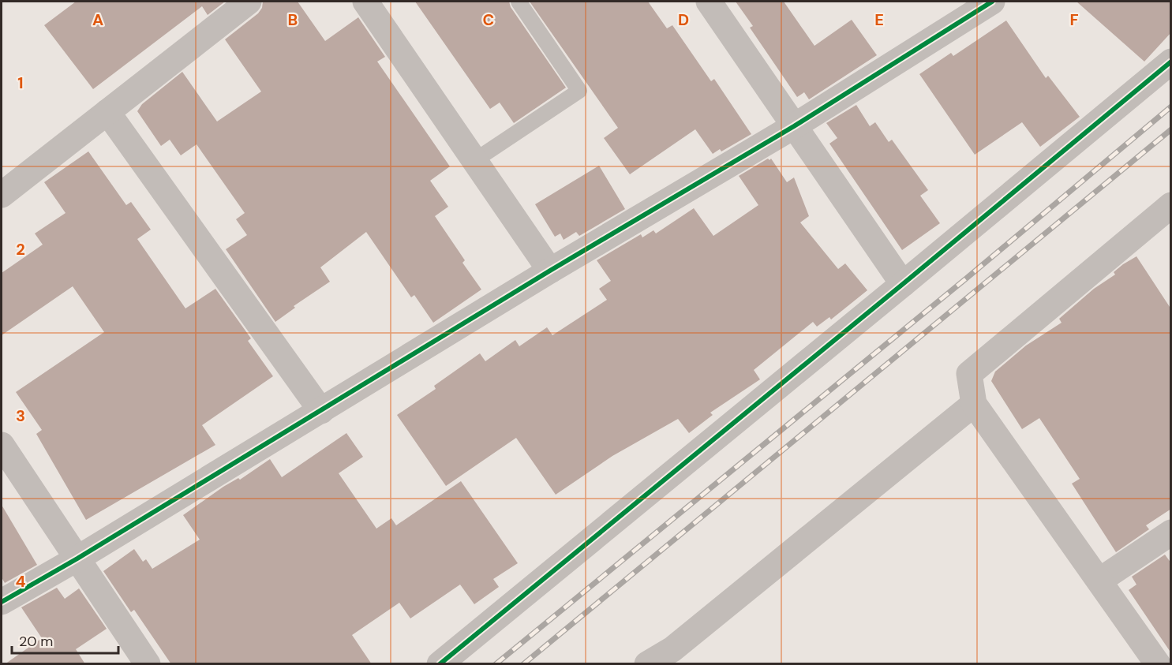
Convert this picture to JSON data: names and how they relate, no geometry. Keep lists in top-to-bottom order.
{
  "scale_bar": "20 m",
  "grid": {
    "columns": [
      "A",
      "B",
      "C",
      "D",
      "E",
      "F"
    ],
    "rows": [
      "1",
      "2",
      "3",
      "4"
    ]
  }
}
